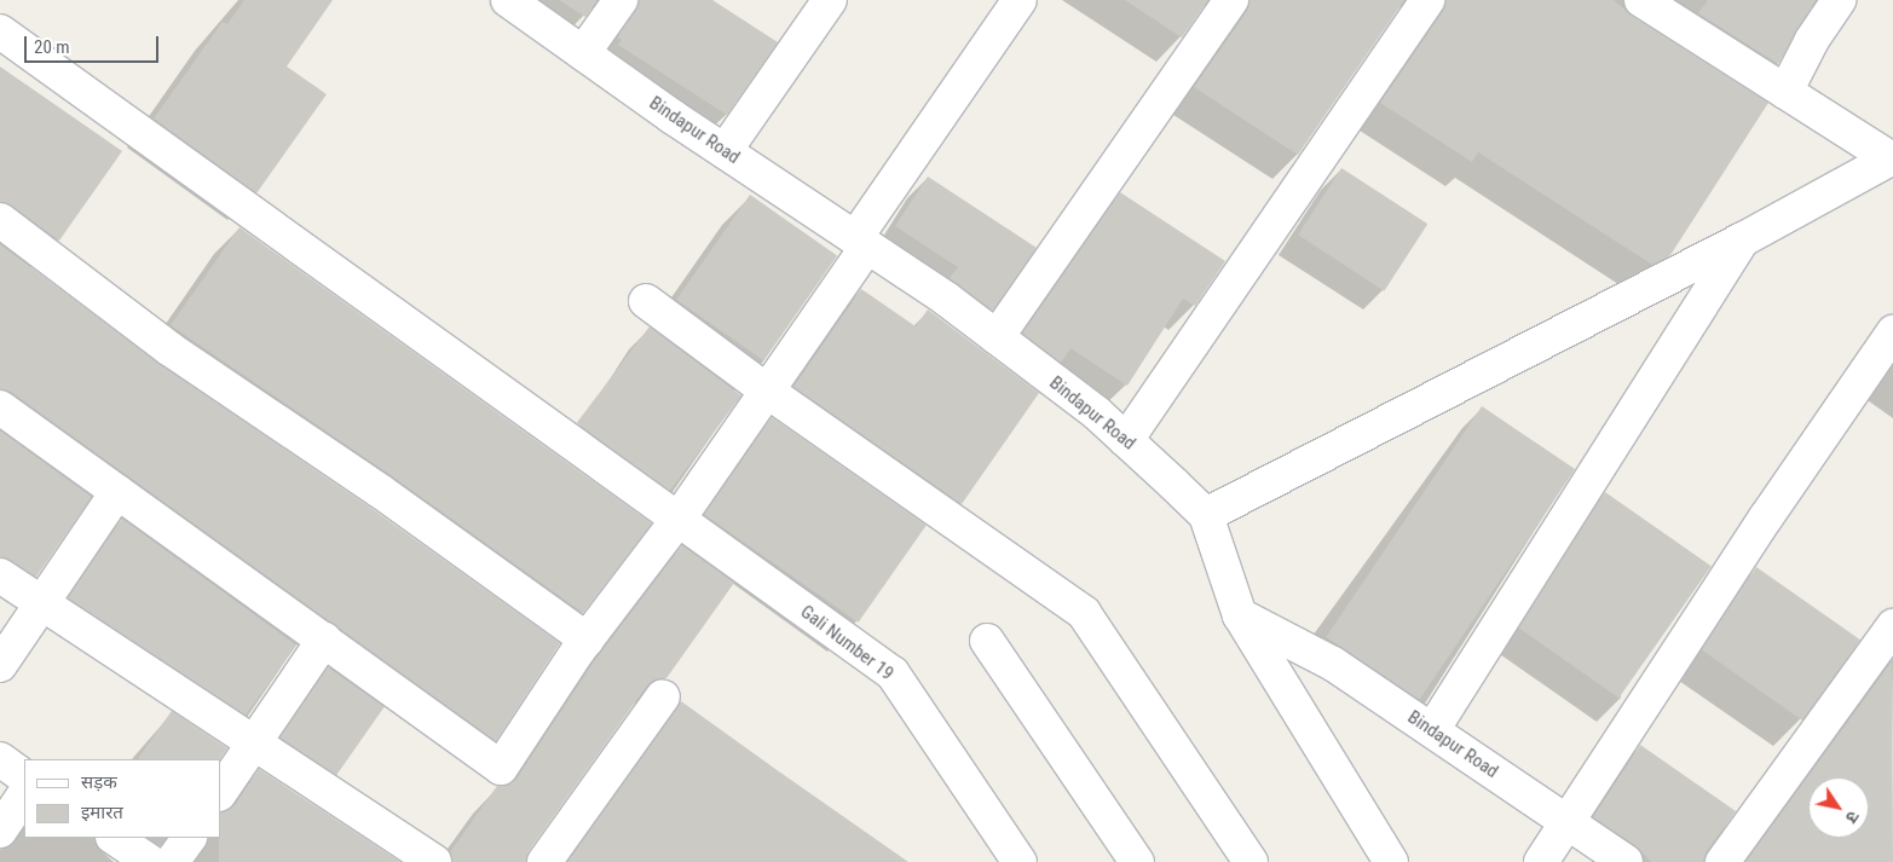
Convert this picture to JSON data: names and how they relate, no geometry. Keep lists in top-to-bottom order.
{
  "streets": {
    "street": ["Bindapur Road", "Gali Number 19"]
  },
  "legend": ["सड़क", "इमारत"],
  "scale_bar": "20 m",
  "north": "bottom right"
}
